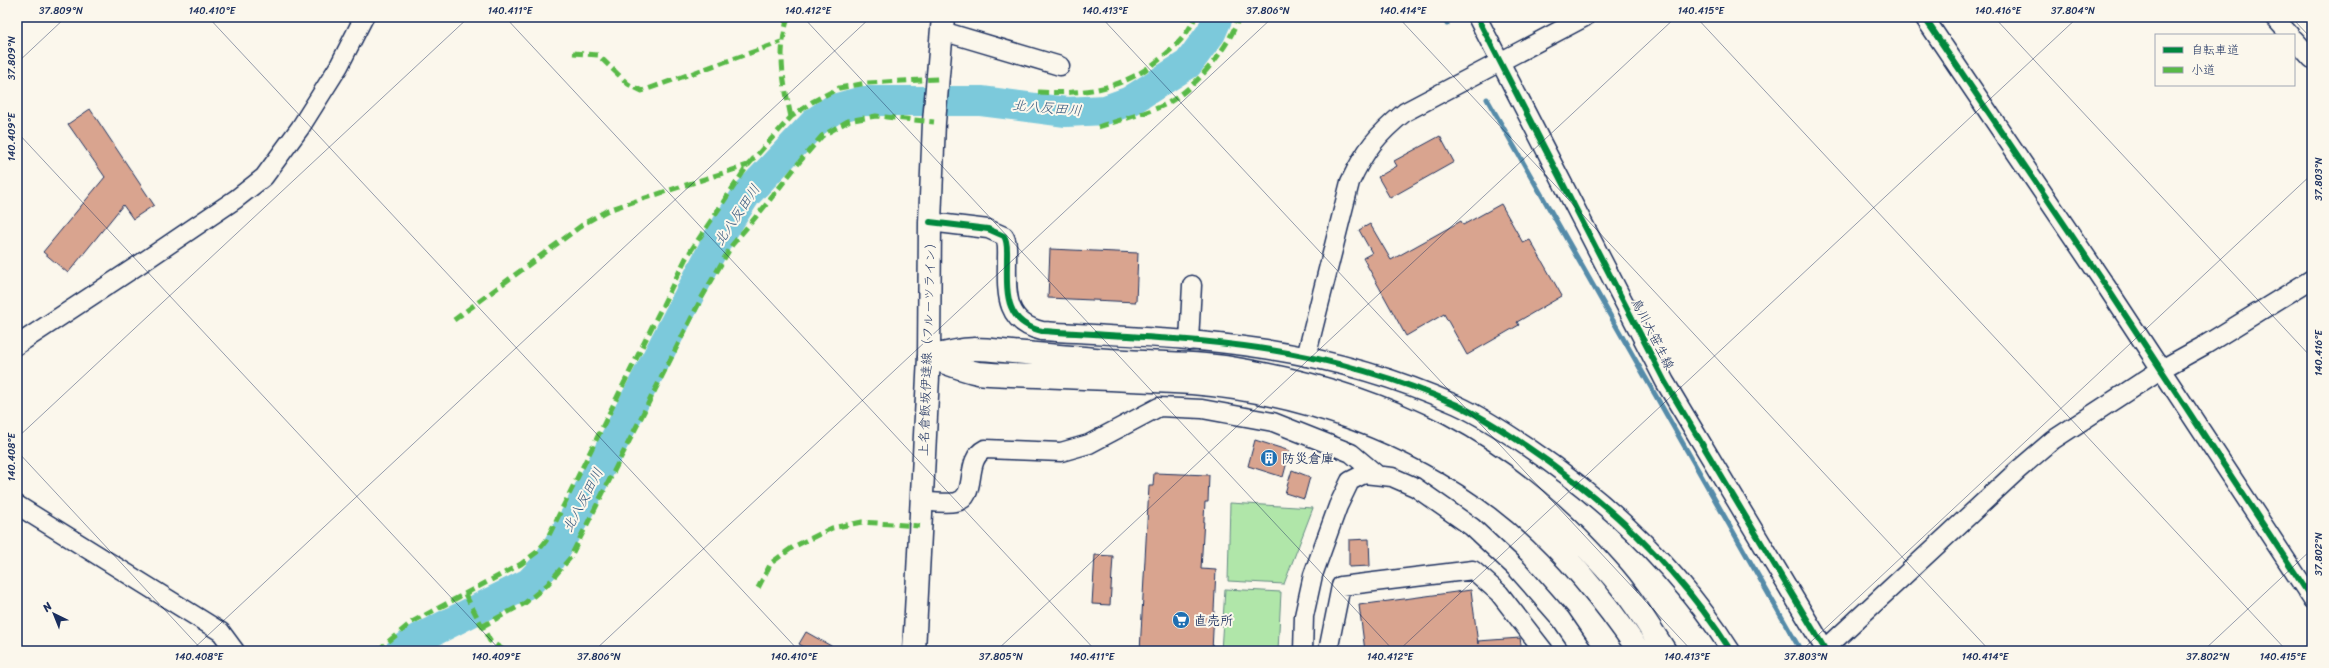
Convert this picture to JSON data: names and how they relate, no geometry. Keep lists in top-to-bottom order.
{
  "streets": {
    "main road": ["上名倉飯坂伊達線（フルーツライン）"],
    "street": ["鳥川大笹生線"]
  },
  "water": ["北八反田川"],
  "places": {
    "building": ["防災倉庫"],
    "supermarket": ["直売所"]
  },
  "legend": ["自転車道", "小道"],
  "north": "top left",
  "coordinates": [
    "37.809°N",
    "140.410°E",
    "140.411°E",
    "140.412°E",
    "140.413°E",
    "37.806°N",
    "140.414°E",
    "140.415°E",
    "140.416°E",
    "37.804°N",
    "140.409°E",
    "37.803°N",
    "140.408°E",
    "37.802°N",
    "37.805°N"
  ]
}
